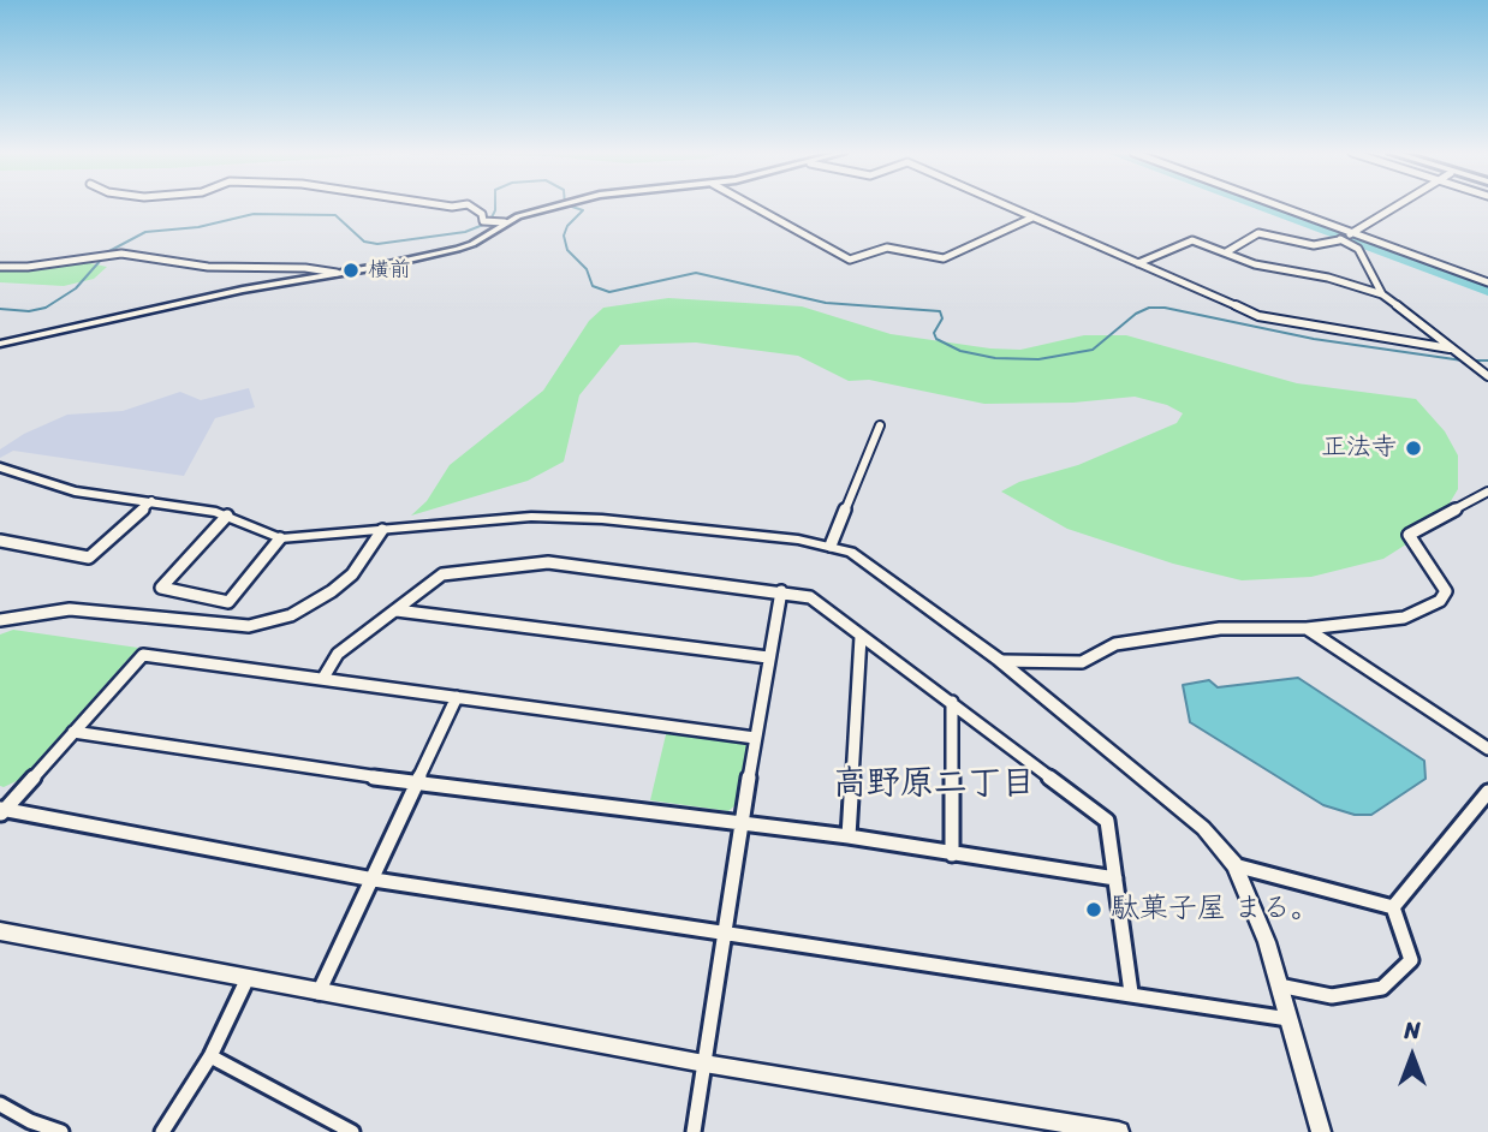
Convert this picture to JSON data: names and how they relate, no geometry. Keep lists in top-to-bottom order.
{
  "districts": ["高野原二丁目"],
  "places": ["横前", "正法寺", "駄菓子屋 まる。"],
  "north": "top"
}
